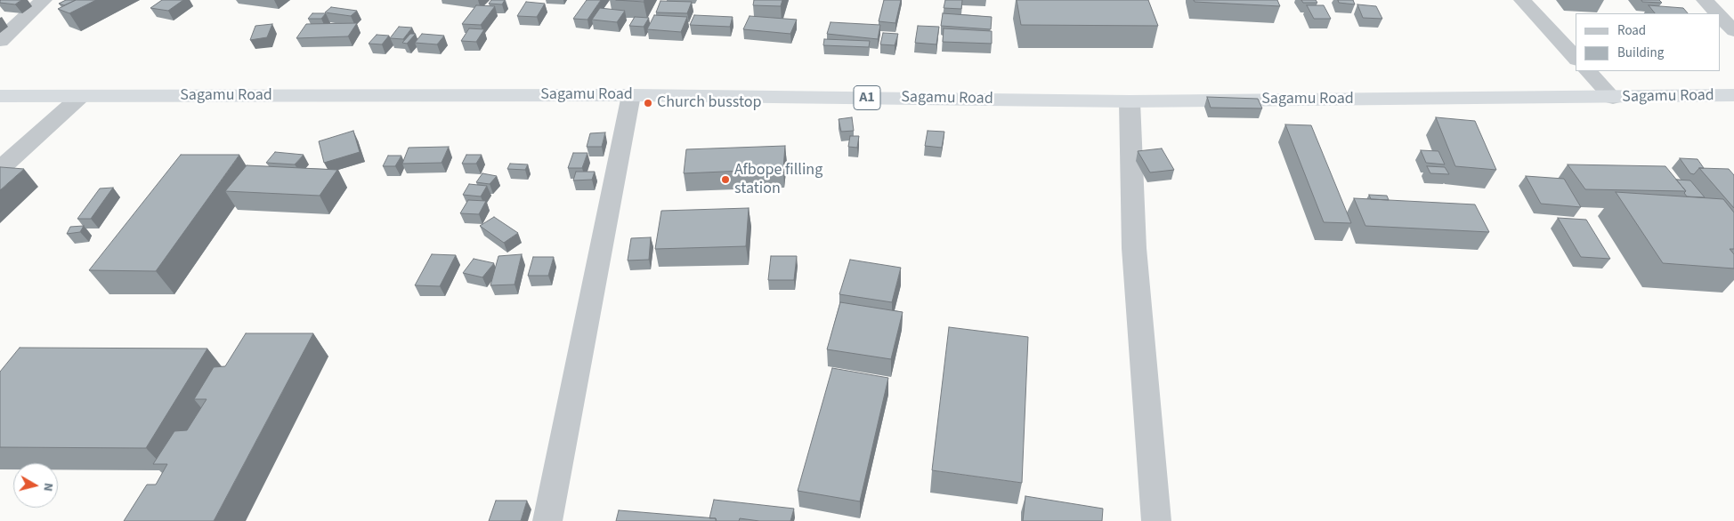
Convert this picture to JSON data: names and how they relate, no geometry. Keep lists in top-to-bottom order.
{
  "streets": {
    "highway": ["Sagamu Road", "A1"]
  },
  "places": ["Church busstop", "Afbope filling station"],
  "legend": ["Road", "Building"],
  "north": "right"
}
